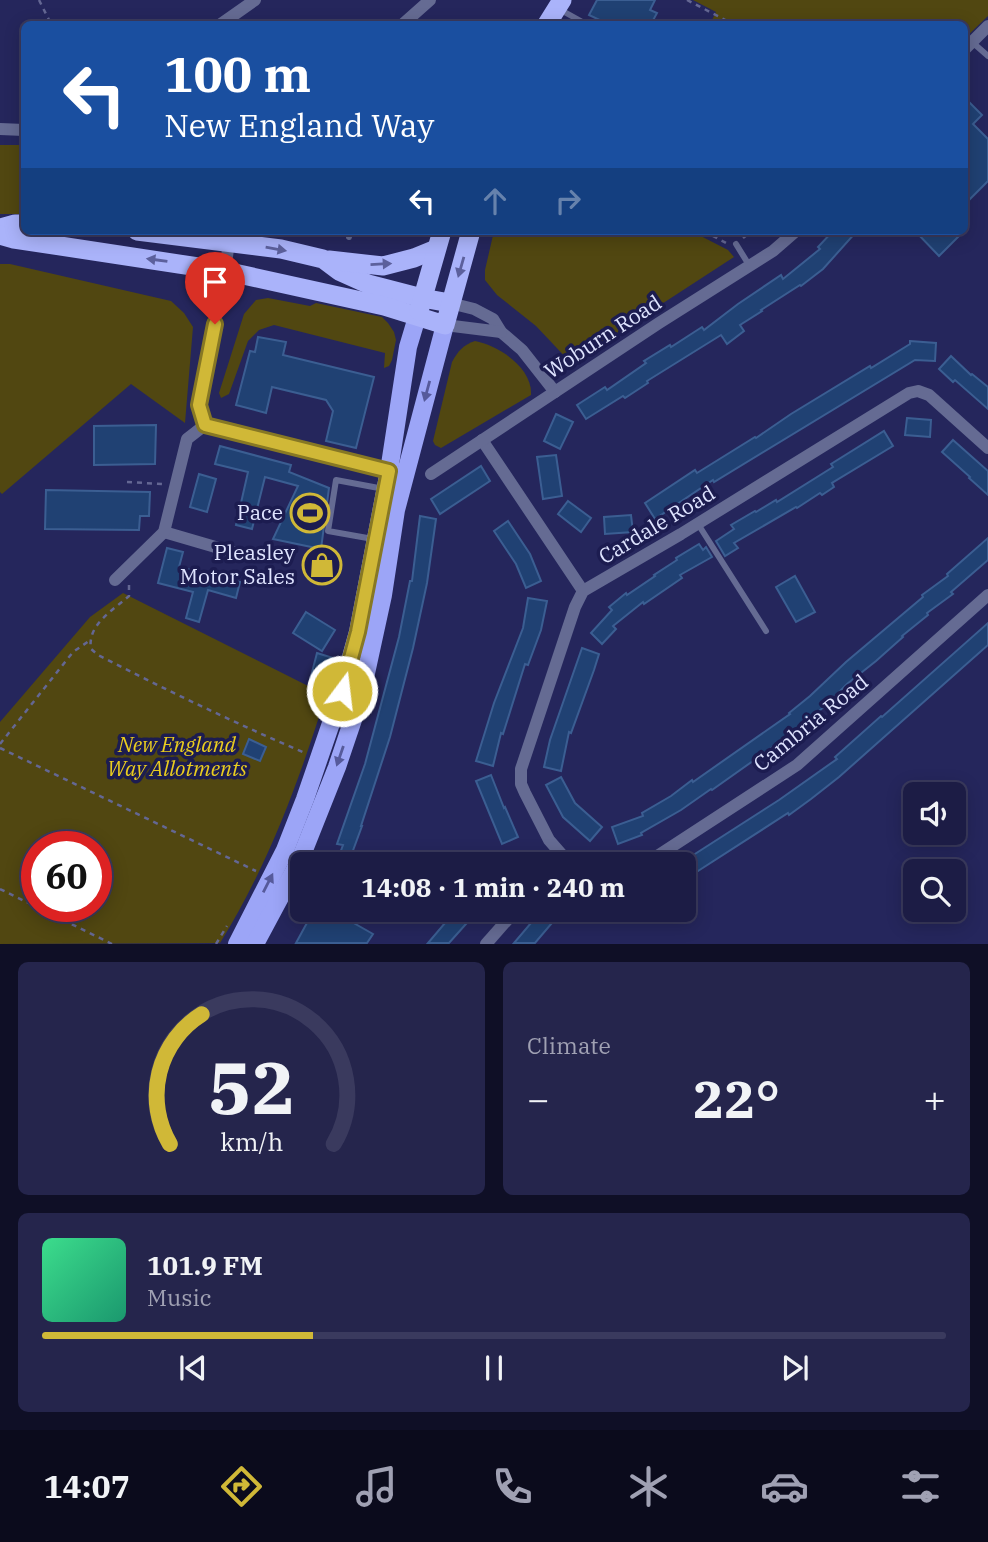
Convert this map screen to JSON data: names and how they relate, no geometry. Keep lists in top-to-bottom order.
{
  "streets": {
    "street": ["Woburn Road", "Cardale Road", "Cambria Road"]
  },
  "parks": ["New England Way Allotments"],
  "places": {
    "sports": ["Pace"],
    "shop": ["Pleasley Motor Sales"]
  },
  "page": {
    "turn": ["100 m", "New England Way"],
    "limit": "60",
    "trip": "14:08 · 1 min · 240 m",
    "tile": "Climate",
    "heat": ["−", "22°", "+"],
    "song": ["101.9 FM", "Music"],
    "tabs": "14:07",
    "gauge": ["52", "km/h"]
  }
}
